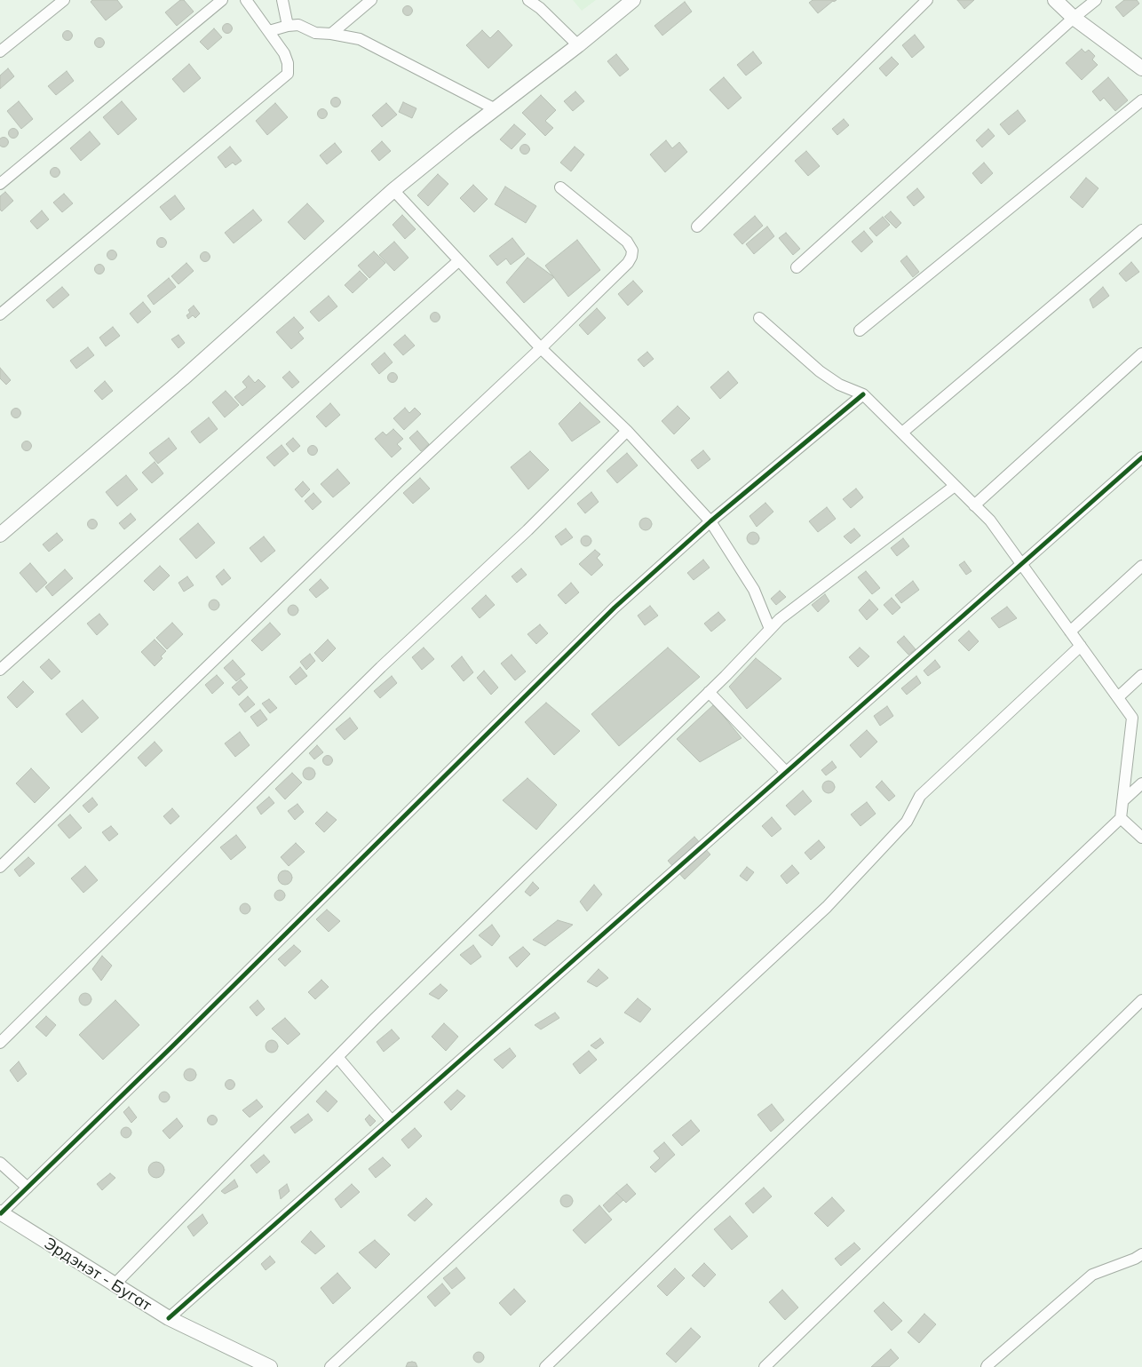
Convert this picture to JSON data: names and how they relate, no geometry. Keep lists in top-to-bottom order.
{
  "streets": {
    "street": ["Эрдэнэт - Бугат"]
  }
}
